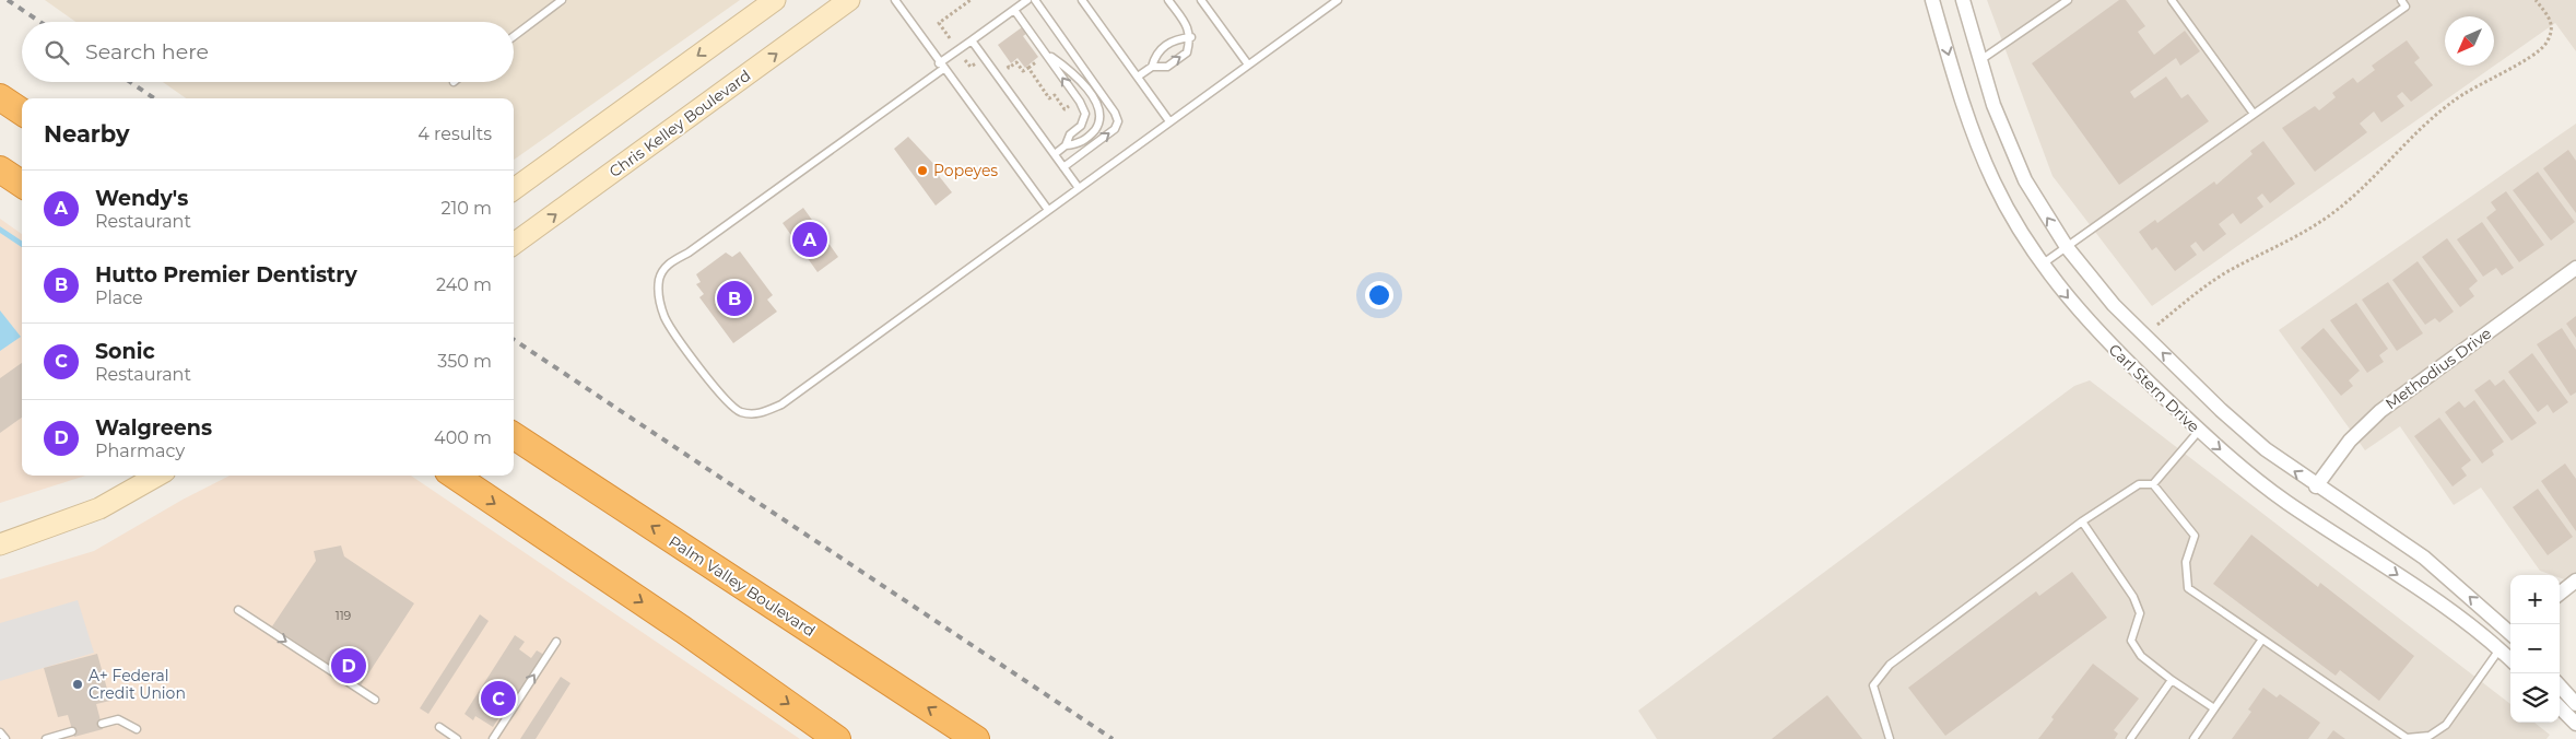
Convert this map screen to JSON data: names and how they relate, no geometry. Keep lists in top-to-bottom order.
{
  "streets": {
    "highway": ["Palm Valley Boulevard"],
    "main road": ["Chris Kelley Boulevard"],
    "street": ["Methodius Drive", "Carl Stern Drive"]
  },
  "crossings": [
    ["Methodius Drive", "Carl Stern Drive"]
  ],
  "places": ["Popeyes", "A+ Federal Credit Union"],
  "house_numbers": ["119"],
  "north": "bottom left",
  "page": {
    "search": "Search here",
    "heading": ["Nearby", "4 results"],
    "list": [
      {
        "mark": "A",
        "name": "Wendy's",
        "note": "Restaurant",
        "value": "210 m"
      },
      {
        "mark": "B",
        "name": "Hutto Premier Dentistry",
        "note": "Place",
        "value": "240 m"
      },
      {
        "mark": "C",
        "name": "Sonic",
        "note": "Restaurant",
        "value": "350 m"
      },
      {
        "mark": "D",
        "name": "Walgreens",
        "note": "Pharmacy",
        "value": "400 m"
      }
    ],
    "pins": [
      "A",
      "B",
      "D",
      "C"
    ],
    "map_buttons": ["+", "−"]
  }
}
